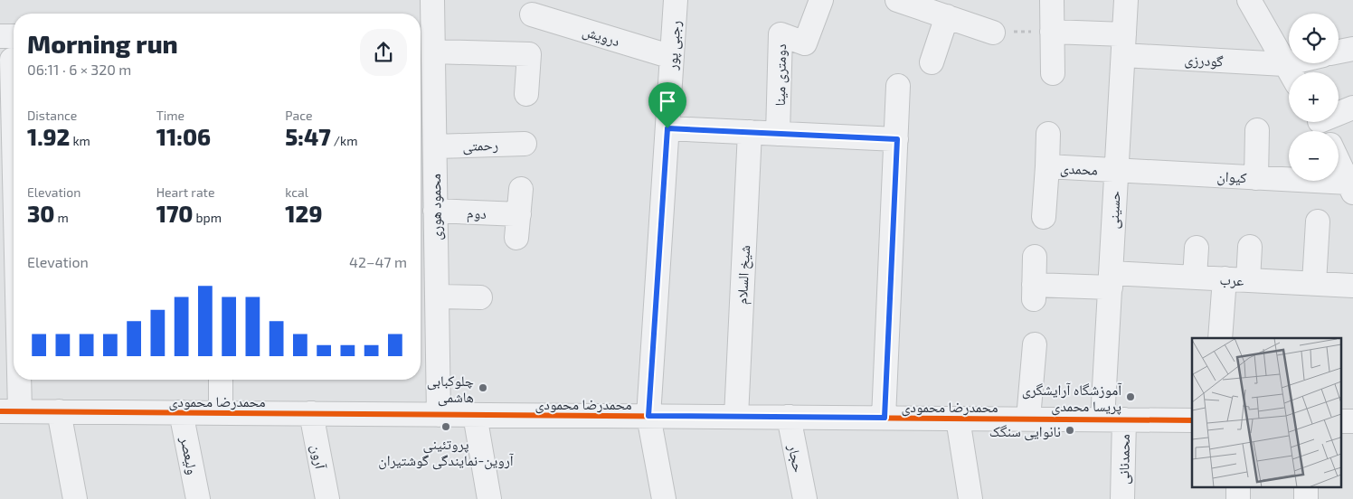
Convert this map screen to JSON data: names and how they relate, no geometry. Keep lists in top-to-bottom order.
{
  "streets": {
    "street": [
      "درویش",
      "رجبی پور",
      "گودرزی",
      "دومتری مینا",
      "رحمتی",
      "محمدی",
      "کیوان",
      "محمود هوری",
      "حسینی",
      "دوم",
      "شیخ السلام",
      "عرب",
      "محمدرضا محمودی",
      "ولیعصر",
      "آرون",
      "حجار",
      "محمدنانی"
    ]
  },
  "crossings": [
    ["درویش", "رجبی پور"],
    ["رجبی پور", "محمدرضا محمودی"],
    ["گودرزی", "حسینی"],
    ["رحمتی", "محمود هوری"],
    ["محمدی", "کیوان"],
    ["محمدی", "حسینی"],
    ["کیوان", "حسینی"],
    ["محمود هوری", "دوم"],
    ["محمود هوری", "محمدرضا محمودی"],
    ["حسینی", "عرب"],
    ["حسینی", "محمدرضا محمودی"],
    ["حسینی", "محمدنانی"],
    ["شیخ السلام", "محمدرضا محمودی"],
    ["محمدرضا محمودی", "ولیعصر"],
    ["محمدرضا محمودی", "آرون"],
    ["محمدرضا محمودی", "حجار"],
    ["محمدرضا محمودی", "محمدنانی"]
  ],
  "places": [
    "چلوکبابی هاشمی",
    "آموزشگاه آرایشگری پریسا محمدی",
    "پروتئینی آروین-نمایندگی گوشتیران",
    "نانوایی سنگک"
  ],
  "page": {
    "map_buttons": ["+", "−"],
    "heading": ["Morning run", "06:11 · 6 × 320 m"],
    "stats": [
      ["Distance", "1.92 km"],
      ["Time", "11:06"],
      ["Pace", "5:47 /km"],
      ["Elevation", "30 m"],
      ["Heart rate", "170 bpm"],
      ["kcal", "129"]
    ],
    "chart": ["Elevation", "42–47 m"]
  }
}
